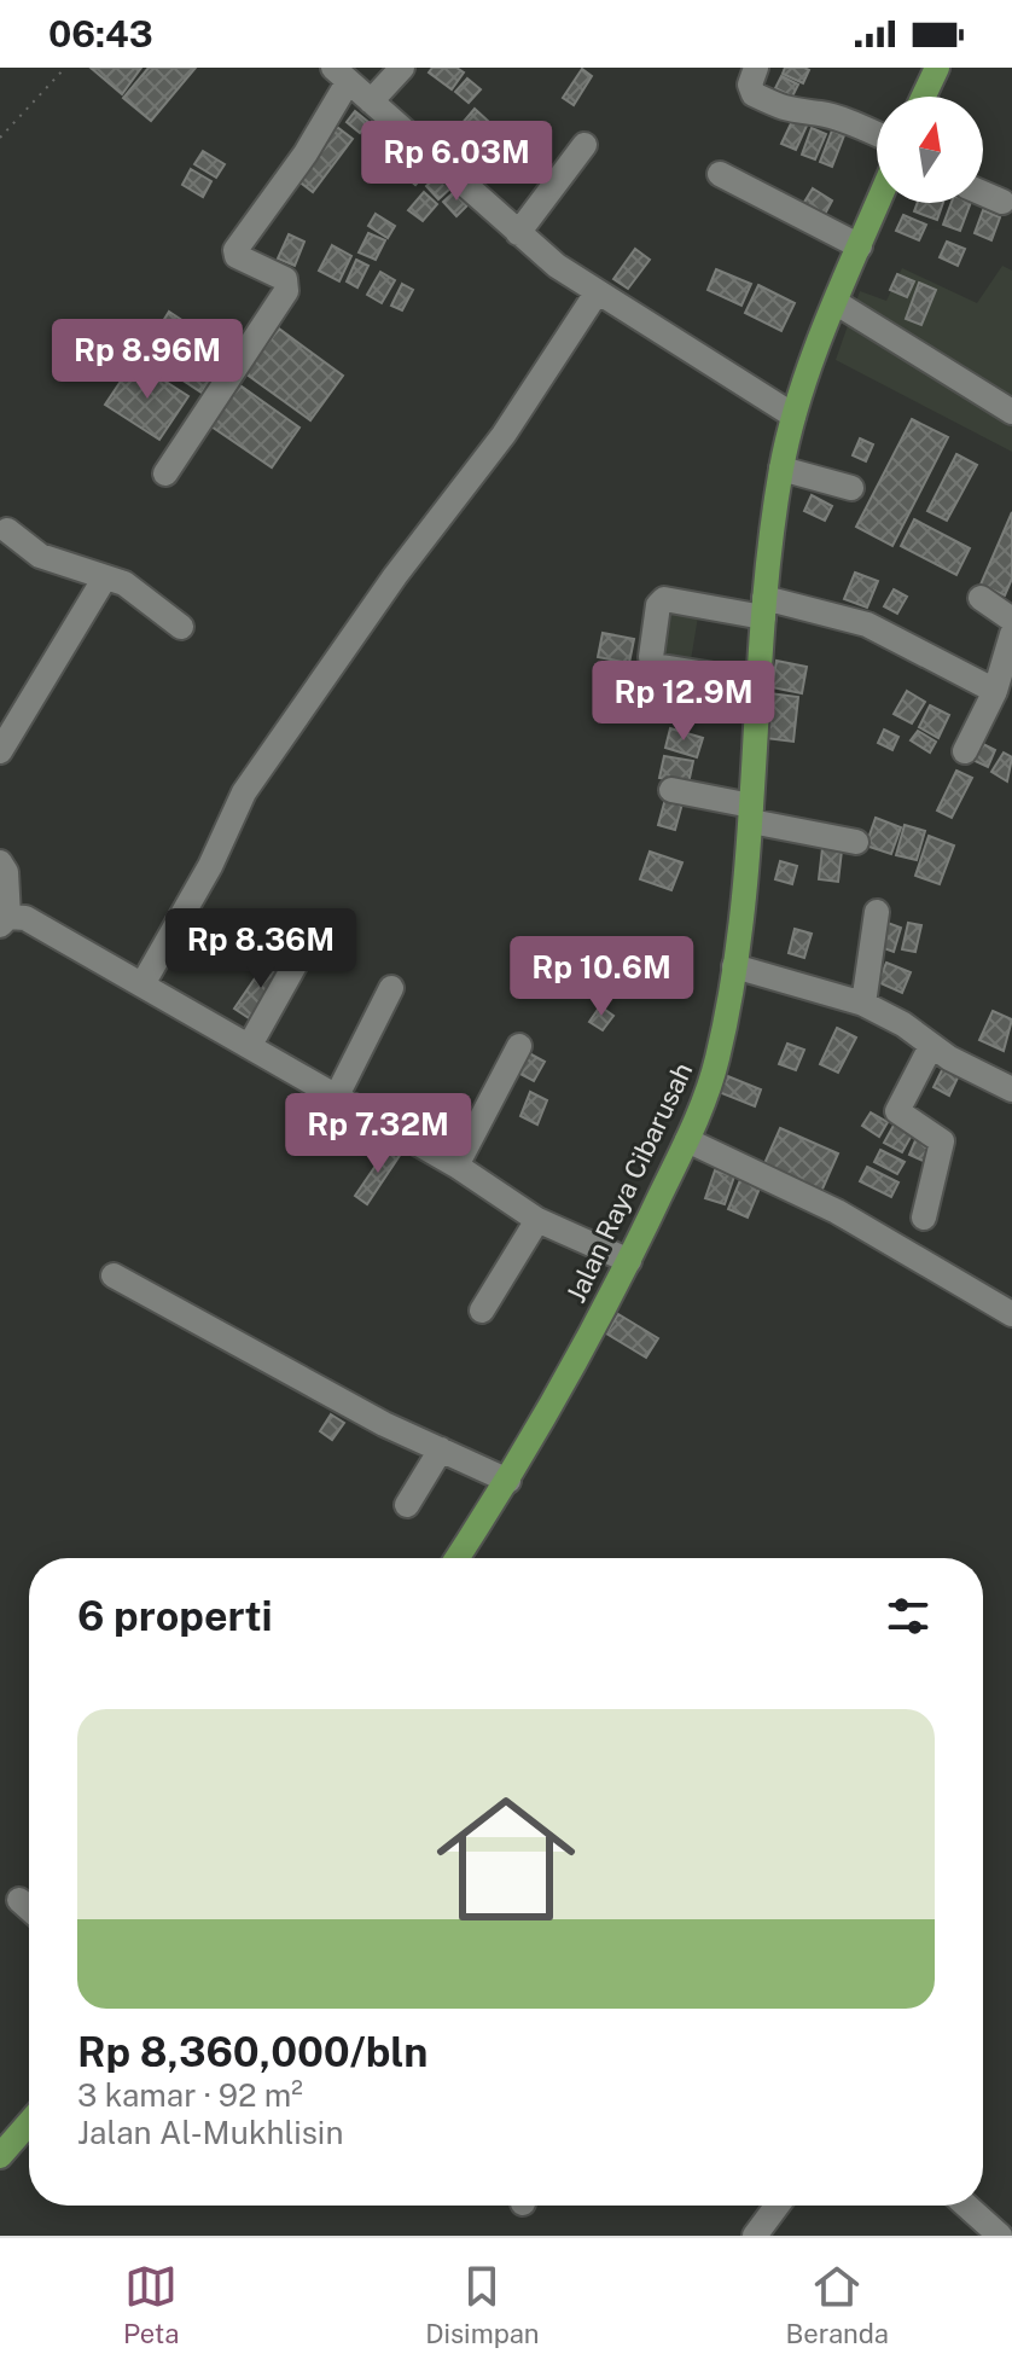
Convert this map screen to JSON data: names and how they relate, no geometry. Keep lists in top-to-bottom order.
{
  "streets": {
    "main road": ["Jalan Raya Cibarusah"]
  },
  "north": "top",
  "page": {
    "status": "06:43",
    "price": [
      "Rp 6.03M",
      "Rp 8.96M",
      "Rp 12.9M",
      "Rp 8.36M",
      "Rp 10.6M",
      "Rp 7.32M"
    ],
    "heading": "6 properti",
    "list": [
      {
        "name": "Rp 8,360,000/bln",
        "note": "3 kamar · 92 m² · Jalan Al-Mukhlisin"
      }
    ],
    "tabs": ["Peta", "Disimpan", "Beranda"]
  }
}
